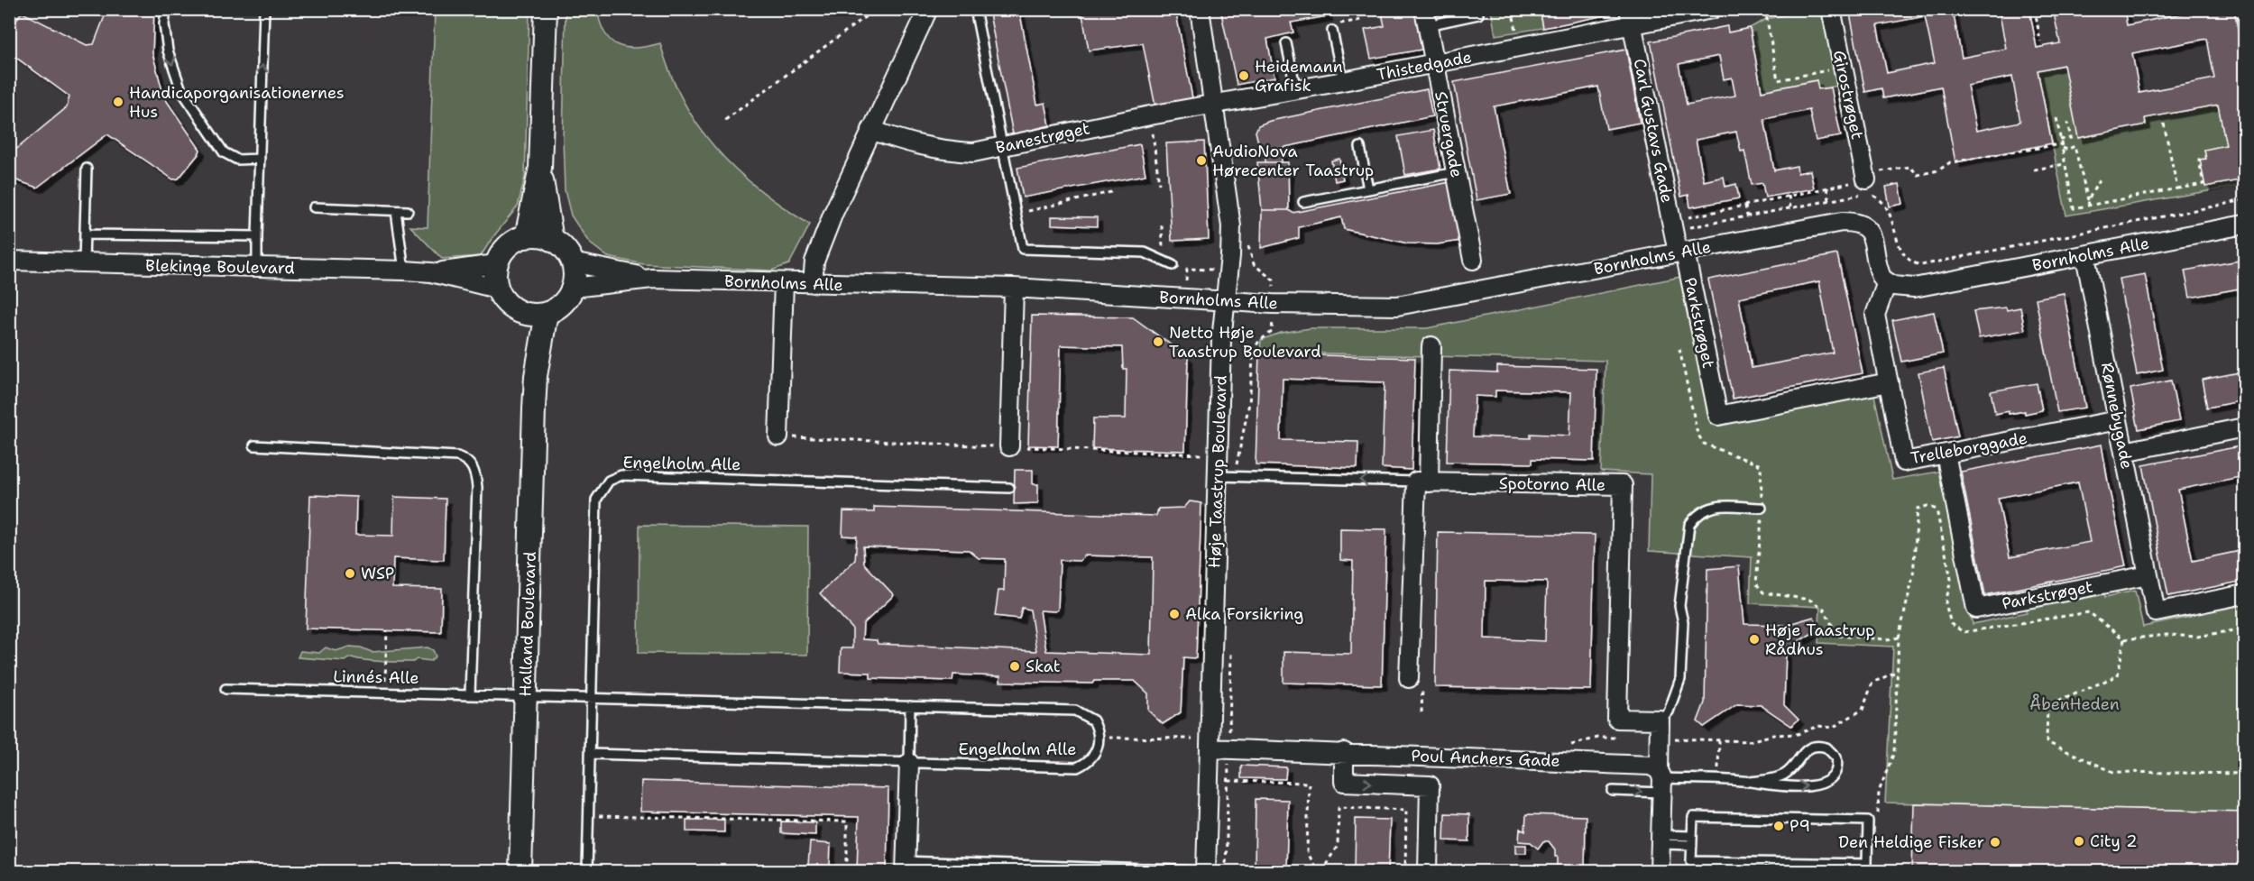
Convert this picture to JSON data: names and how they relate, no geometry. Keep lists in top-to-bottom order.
{
  "streets": {
    "street": [
      "Thistedgade",
      "Girostrøget",
      "Carl Gustavs Gade",
      "Struergade",
      "Banestrøget",
      "Bornholms Alle",
      "Blekinge Boulevard",
      "Parkstrøget",
      "Rønnebygade",
      "Trelleborggade",
      "Høje Taastrup Boulevard",
      "Spotorno Alle",
      "Halland Boulevard",
      "Poul Anchers Gade"
    ],
    "lane": ["Engelholm Alle", "Linnés Alle"]
  },
  "crossings": [
    ["Thistedgade", "Carl Gustavs Gade"],
    ["Thistedgade", "Struergade"],
    ["Thistedgade", "Banestrøget"],
    ["Thistedgade", "Høje Taastrup Boulevard"],
    ["Carl Gustavs Gade", "Bornholms Alle"],
    ["Carl Gustavs Gade", "Parkstrøget"],
    ["Banestrøget", "Høje Taastrup Boulevard"],
    ["Bornholms Alle", "Blekinge Boulevard"],
    ["Bornholms Alle", "Parkstrøget"],
    ["Bornholms Alle", "Rønnebygade"],
    ["Bornholms Alle", "Trelleborggade"],
    ["Bornholms Alle", "Høje Taastrup Boulevard"],
    ["Bornholms Alle", "Halland Boulevard"],
    ["Blekinge Boulevard", "Halland Boulevard"],
    ["Parkstrøget", "Rønnebygade"],
    ["Parkstrøget", "Trelleborggade"],
    ["Rønnebygade", "Trelleborggade"],
    ["Engelholm Alle", "Halland Boulevard"],
    ["Engelholm Alle", "Linnés Alle"],
    ["Høje Taastrup Boulevard", "Poul Anchers Gade"],
    ["Halland Boulevard", "Linnés Alle"]
  ],
  "parks": ["ÅbenHeden"],
  "places": [
    "Heidemann Grafisk",
    "Handicaporganisationernes Hus",
    "AudioNova Hørecenter Taastrup",
    "Netto Høje Taastrup Boulevard",
    "WSP",
    "Alka Forsikring",
    "Høje Taastrup Rådhus",
    "Skat",
    "P9",
    "City 2",
    "Den Heldige Fisker"
  ]
}
